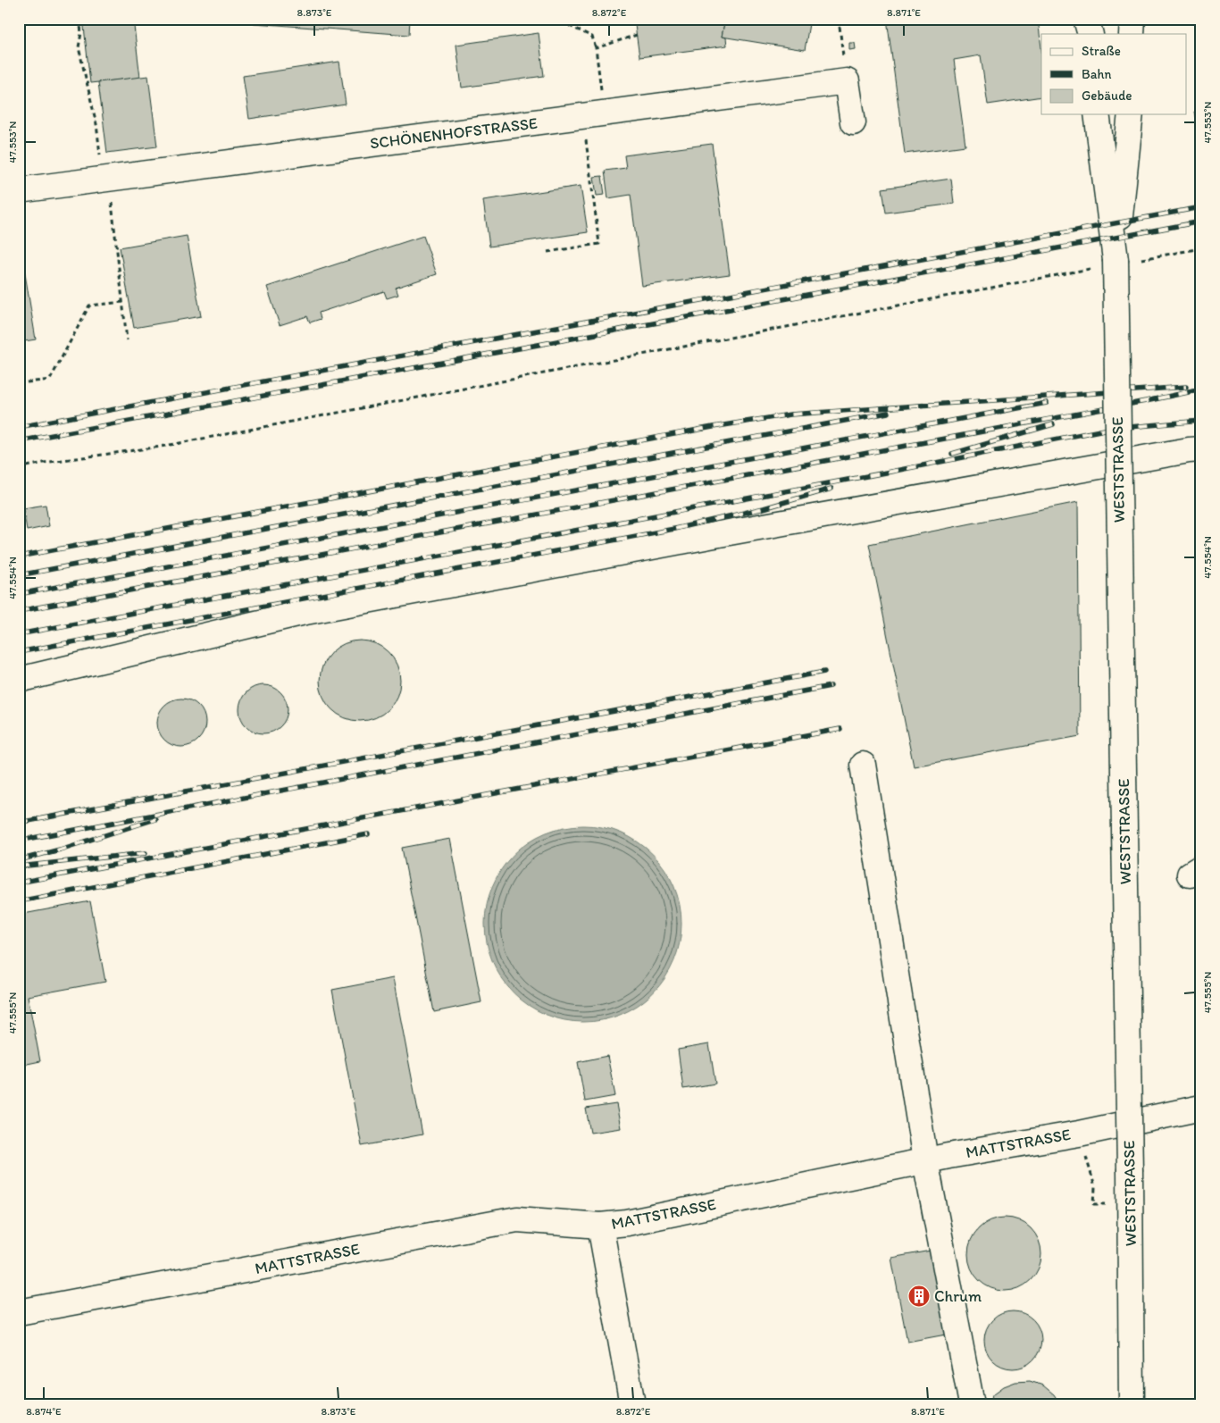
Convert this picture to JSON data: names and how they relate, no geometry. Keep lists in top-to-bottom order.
{
  "streets": {
    "main road": ["SCHÖNENHOFSTRASSE", "WESTSTRASSE", "MATTSTRASSE"]
  },
  "places": {
    "building": ["Chrum"]
  },
  "legend": ["Straße", "Bahn", "Gebäude"],
  "coordinates": [
    "8.873°E",
    "8.872°E",
    "8.871°E",
    "47.553°N",
    "47.554°N",
    "47.555°N",
    "8.874°E"
  ]
}
